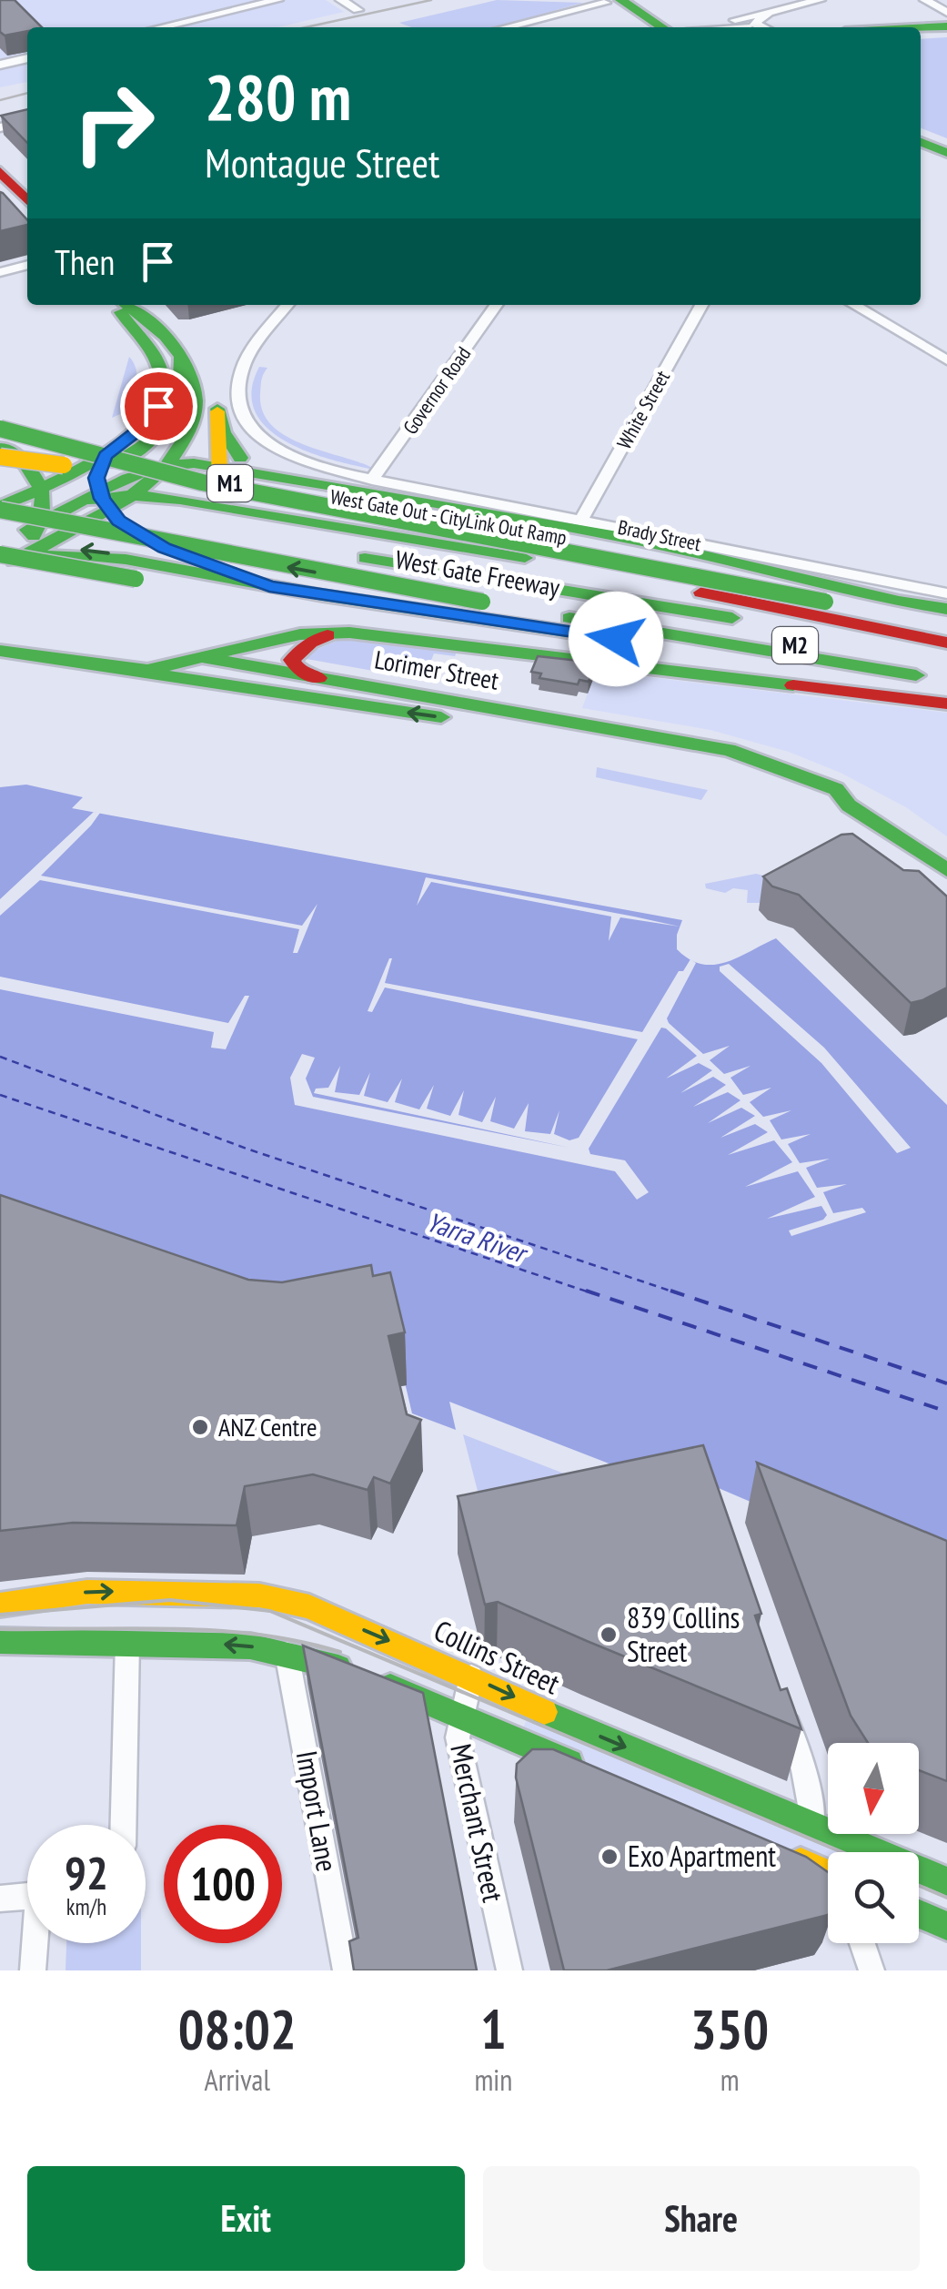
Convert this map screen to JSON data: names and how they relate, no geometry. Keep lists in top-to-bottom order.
{
  "streets": {
    "main road": [
      "M1",
      "West Gate Out - CityLink Out Ramp",
      "West Gate Freeway",
      "M2",
      "Lorimer Street",
      "Collins Street"
    ],
    "street": [
      "Governor Road",
      "White Street",
      "Brady Street",
      "Import Lane",
      "Merchant Street"
    ]
  },
  "crossings": [
    ["Governor Road", "Brady Street"],
    ["White Street", "Brady Street"],
    ["M1", "West Gate Out - CityLink Out Ramp"],
    ["M2", "Lorimer Street"],
    ["Collins Street", "Merchant Street"]
  ],
  "water": ["Yarra River"],
  "places": ["ANZ Centre", "839 Collins Street", "Exo Apartment"],
  "north": "bottom",
  "page": {
    "turn": ["280 m", "Montague Street"],
    "then": "Then",
    "speed": "92 km/h",
    "limit": "100",
    "eta": [
      "08:02",
      "Arrival",
      "1",
      "min",
      "350",
      "m"
    ],
    "buttons": ["Exit", "Share"]
  }
}
